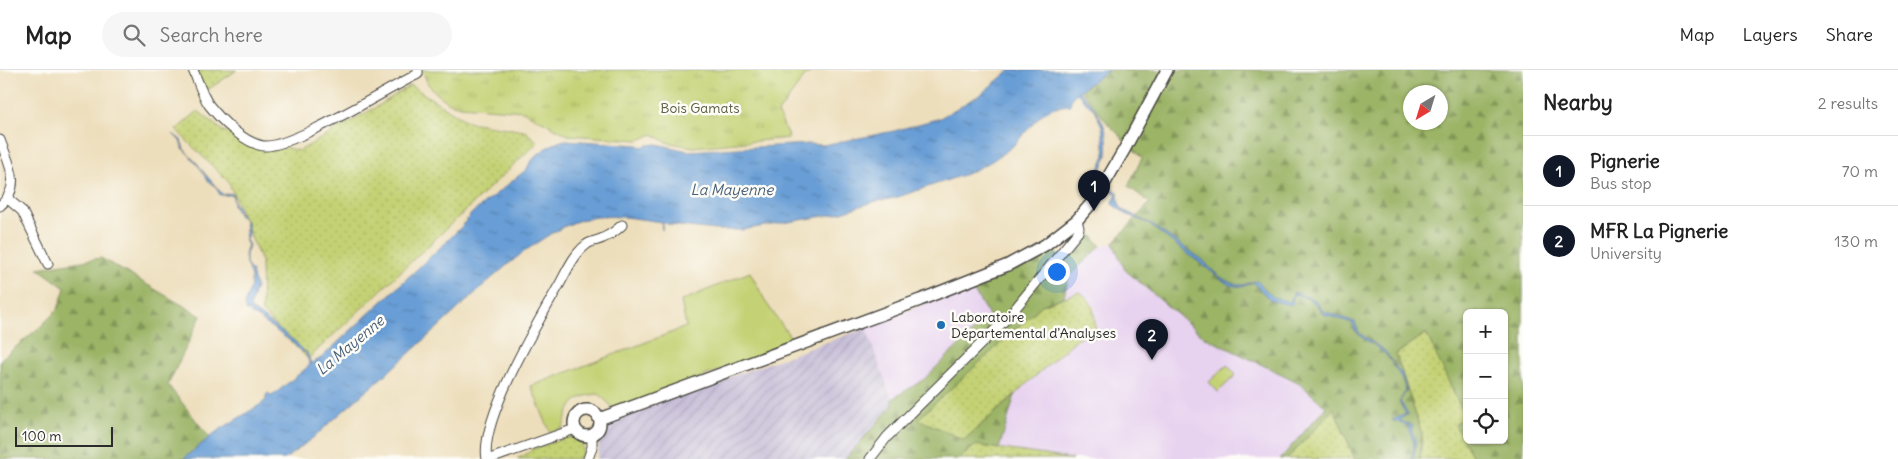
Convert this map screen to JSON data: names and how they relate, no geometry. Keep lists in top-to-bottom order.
{
  "water": ["La Mayenne"],
  "parks": ["Bois Gamats"],
  "places": ["Laboratoire Départemental d'Analyses"],
  "scale_bar": "100 m",
  "north": "bottom left",
  "page": {
    "header": "Map",
    "search": "Search here",
    "nav": ["Map", "Layers", "Share"],
    "heading": ["Nearby", "2 results"],
    "list": [
      {
        "mark": "1",
        "name": "Pignerie",
        "note": "Bus stop",
        "value": "70 m"
      },
      {
        "mark": "2",
        "name": "MFR La Pignerie",
        "note": "University",
        "value": "130 m"
      }
    ],
    "pins": ["1", "2"],
    "map_buttons": ["+", "−"],
    "scale": "100 m"
  }
}
